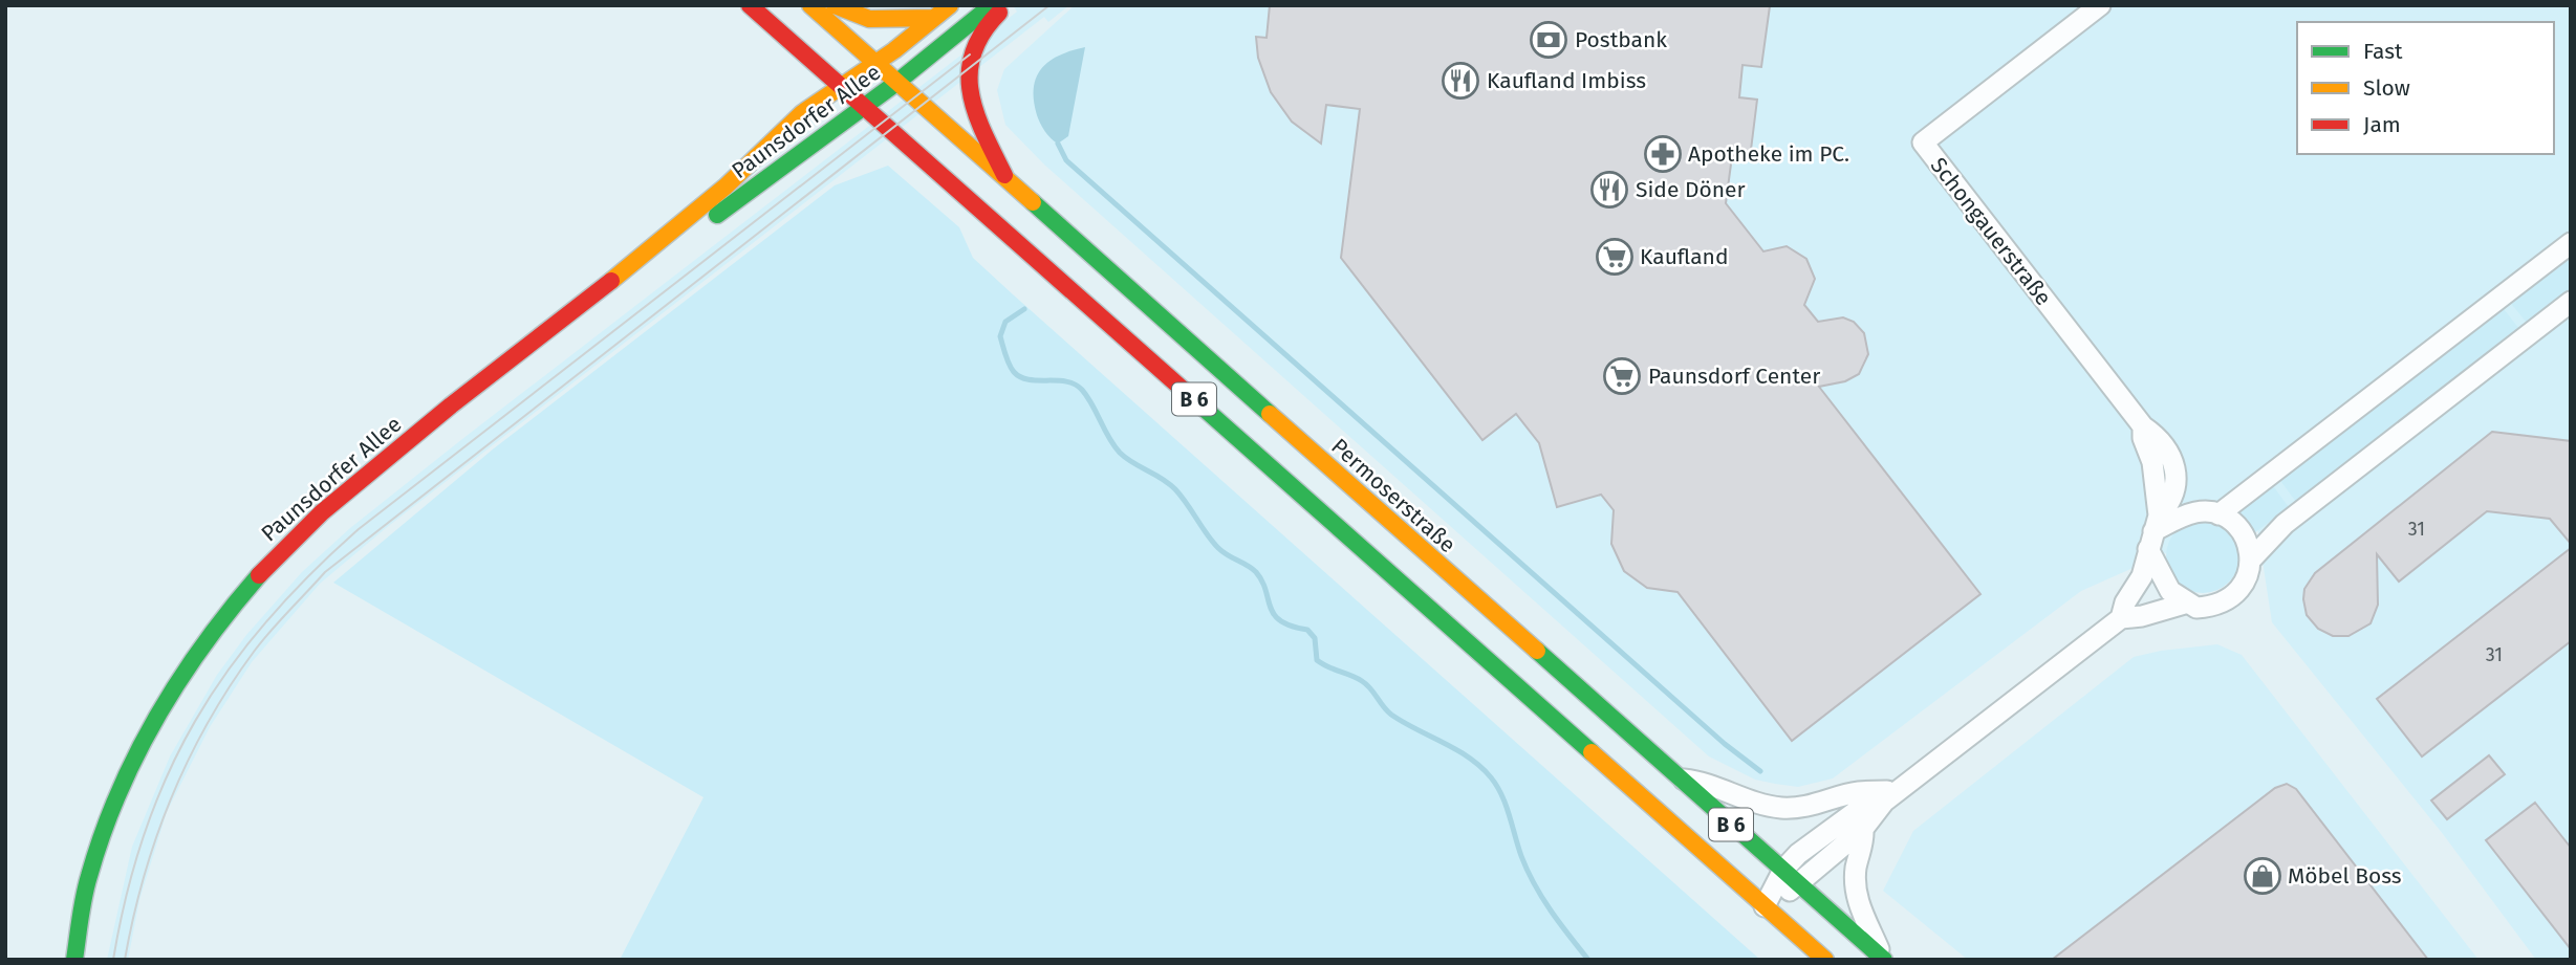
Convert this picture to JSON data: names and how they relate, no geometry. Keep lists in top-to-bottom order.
{
  "streets": {
    "main road": ["Paunsdorfer Allee", "B 6", "Permoserstraße"],
    "street": ["Schongauerstraße"]
  },
  "crossings": [
    ["Paunsdorfer Allee", "B 6"],
    ["Paunsdorfer Allee", "Permoserstraße"],
    ["Schongauerstraße", "B 6"],
    ["Schongauerstraße", "Permoserstraße"],
    ["B 6", "Permoserstraße"]
  ],
  "places": {
    "bank": ["Postbank"],
    "restaurant": ["Kaufland Imbiss", "Side Döner"],
    "pharmacy": ["Apotheke im PC."],
    "supermarket": ["Kaufland", "Paunsdorf Center"],
    "shop": ["Möbel Boss"]
  },
  "house_numbers": ["31", "31"],
  "legend": ["Fast", "Slow", "Jam"]
}
